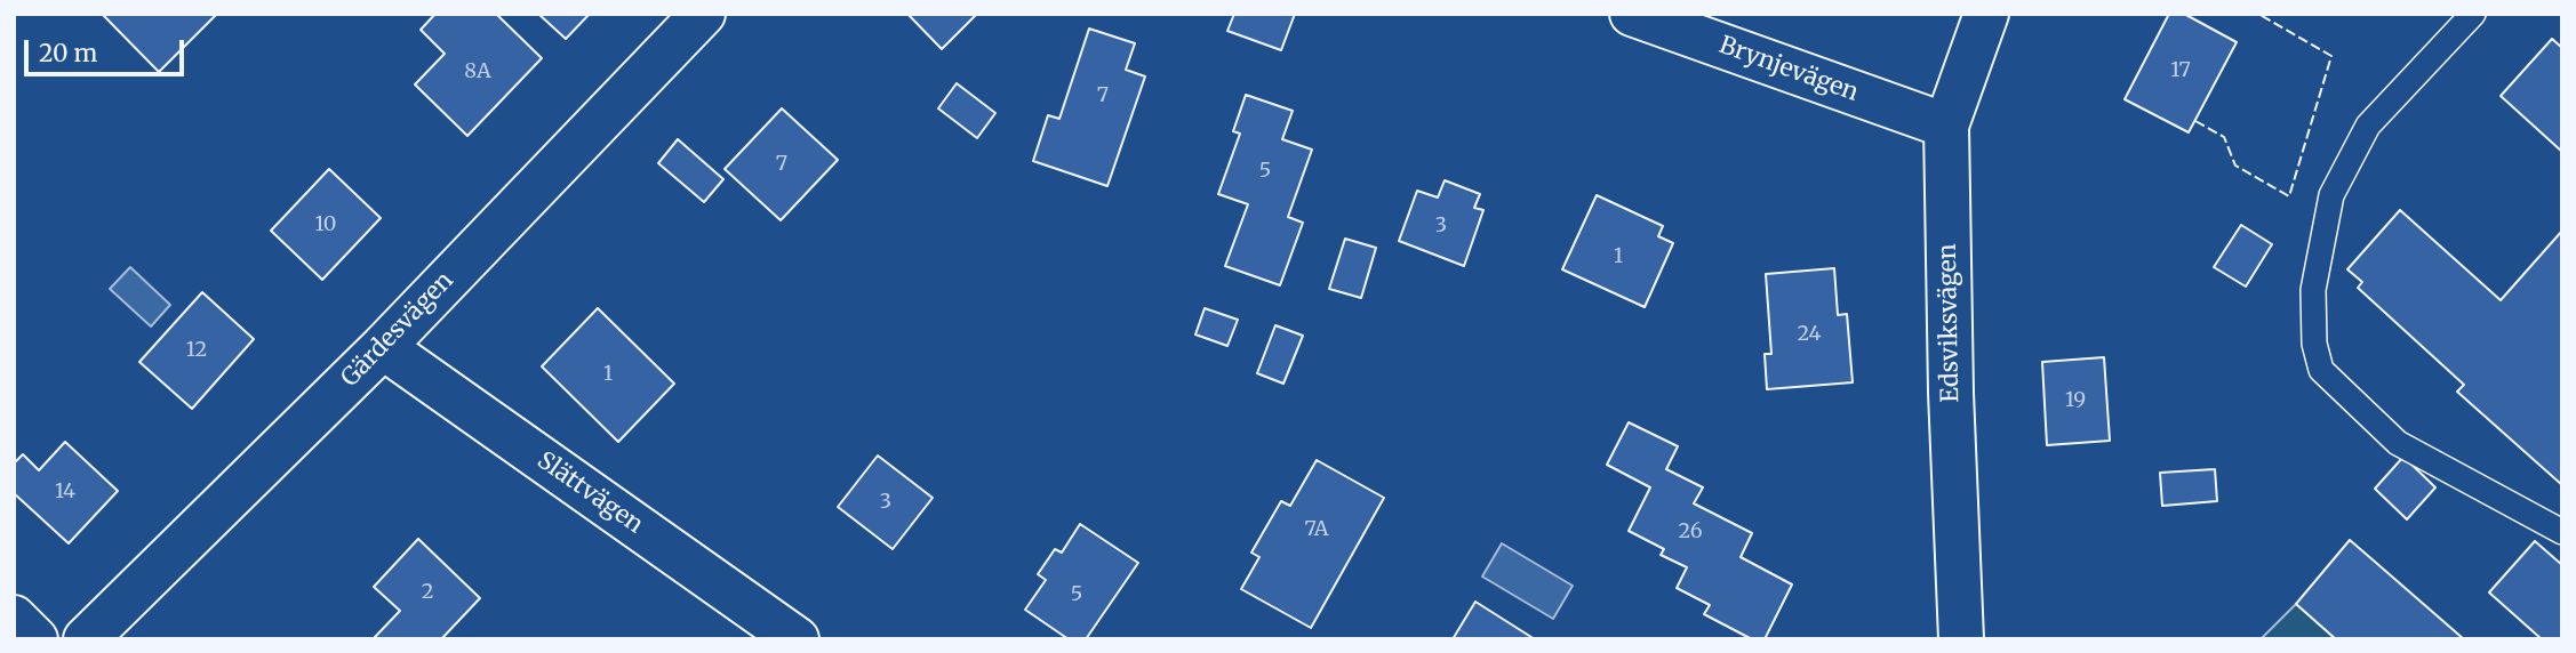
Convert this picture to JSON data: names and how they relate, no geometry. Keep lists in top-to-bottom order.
{
  "streets": {
    "street": [
      "Brynjevägen",
      "Edsviksvägen",
      "Gärdesvägen",
      "Slättvägen"
    ]
  },
  "crossings": [
    ["Brynjevägen", "Edsviksvägen"],
    ["Gärdesvägen", "Slättvägen"]
  ],
  "house_numbers": [
    "17",
    "8A",
    "7",
    "7",
    "5",
    "10",
    "3",
    "1",
    "24",
    "12",
    "1",
    "19",
    "14",
    "3",
    "7A",
    "26",
    "2",
    "5"
  ],
  "scale_bar": "20 m"
}
